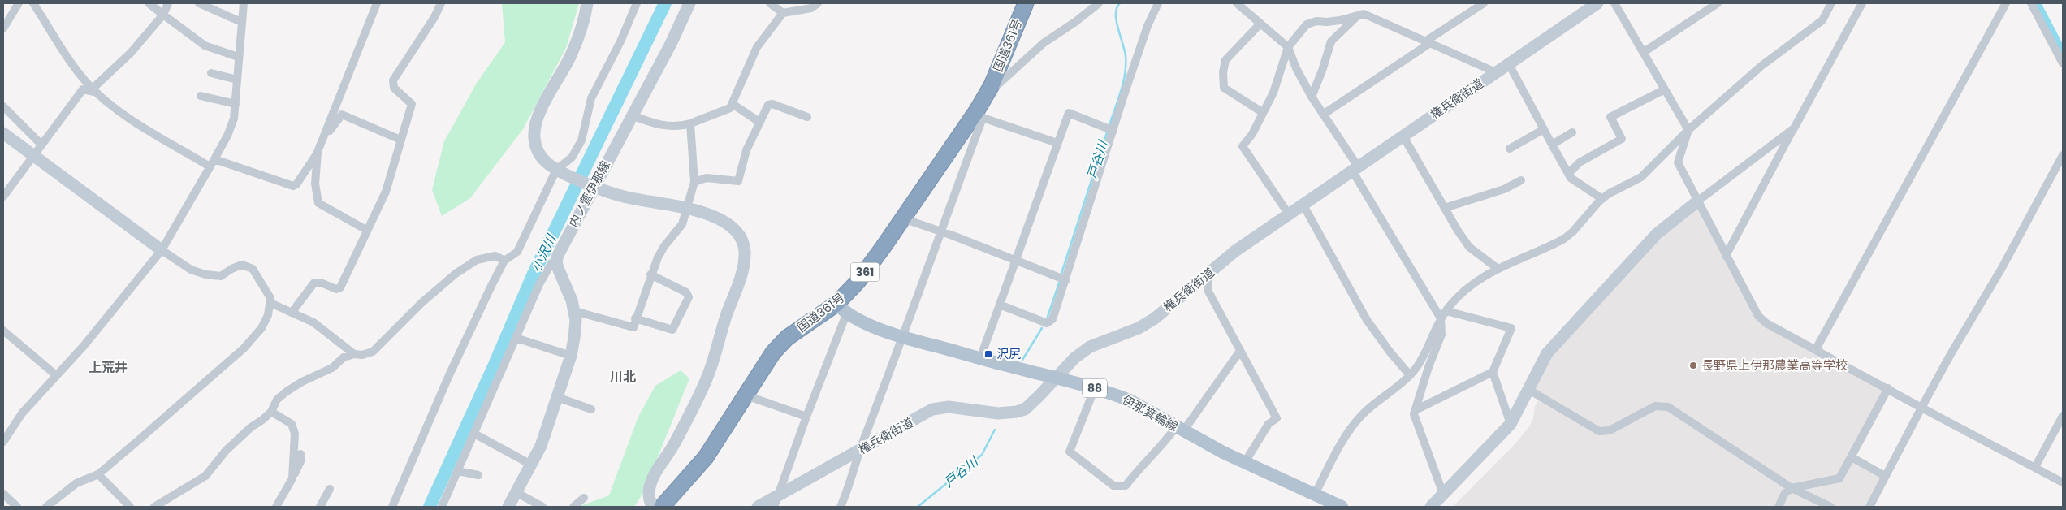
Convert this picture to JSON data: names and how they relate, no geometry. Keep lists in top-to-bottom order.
{
  "streets": {
    "highway": ["国道361号", "361"],
    "main road": ["88", "伊那箕輪線"],
    "street": ["権兵衛街道", "内ノ萱伊那線"]
  },
  "crossings": [
    ["国道361号", "伊那箕輪線"],
    ["権兵衛街道", "伊那箕輪線"]
  ],
  "districts": ["上荒井", "川北"],
  "water": ["戸谷川", "小沢川"],
  "places": {
    "transit": ["沢尻"],
    "other": ["長野県上伊那農業高等学校"]
  }
}
